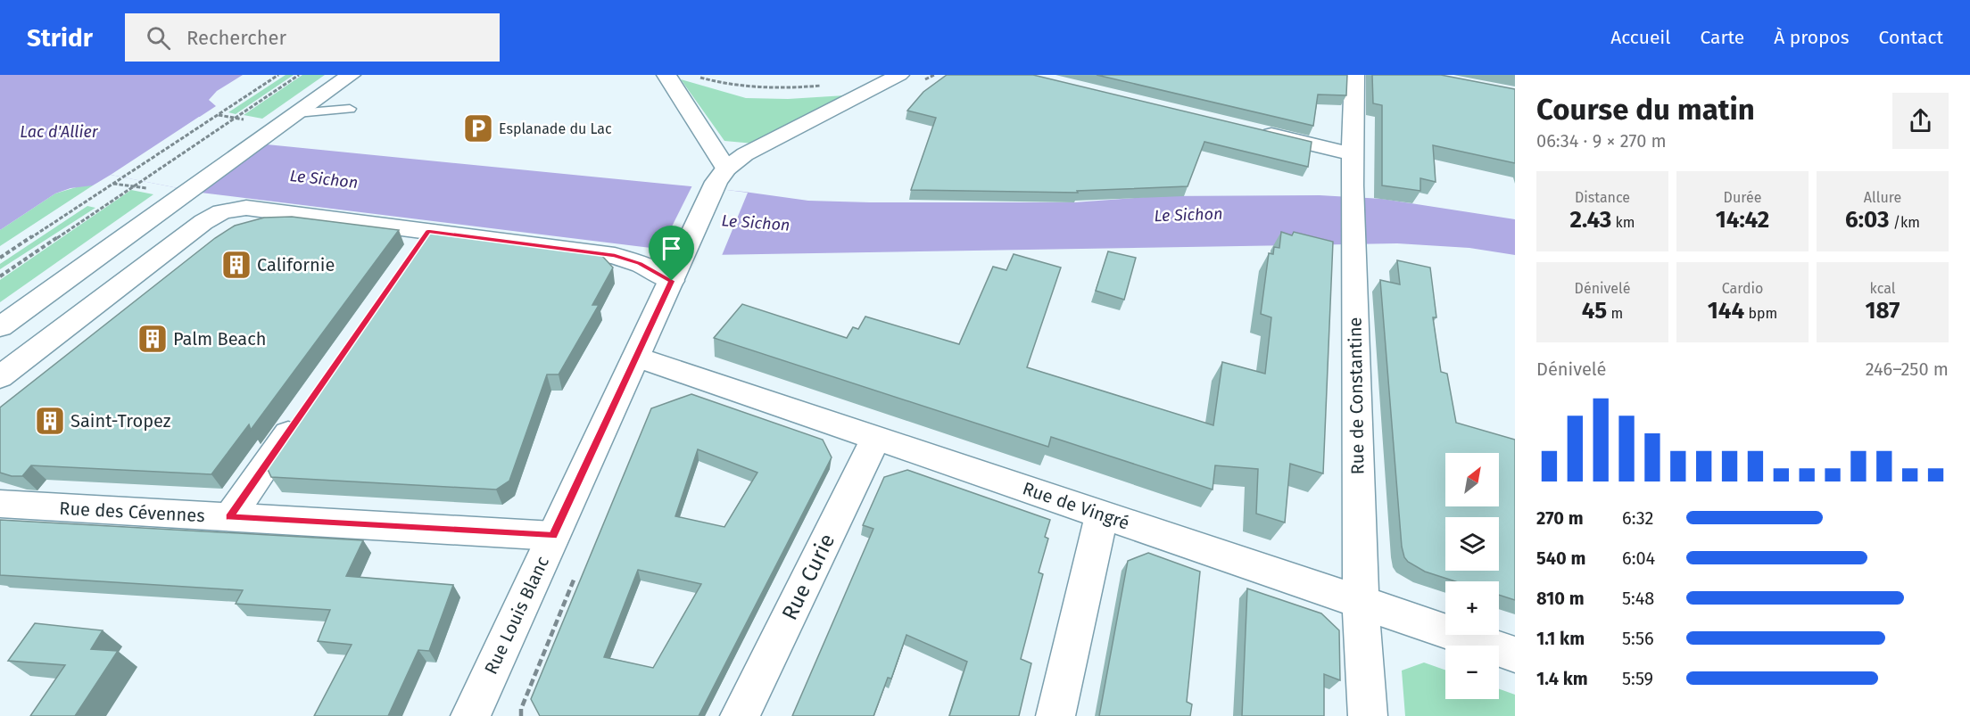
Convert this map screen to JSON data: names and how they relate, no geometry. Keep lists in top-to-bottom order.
{
  "streets": {
    "street": [
      "Rue de Constantine",
      "Rue de Vingré",
      "Rue des Cévennes",
      "Rue Curie",
      "Rue Louis Blanc"
    ]
  },
  "crossings": [
    ["Rue de Constantine", "Rue de Vingré"],
    ["Rue de Vingré", "Rue Curie"],
    ["Rue de Vingré", "Rue Louis Blanc"],
    ["Rue des Cévennes", "Rue Louis Blanc"]
  ],
  "water": ["Lac d'Allier", "Le Sichon"],
  "places": {
    "parking": ["Esplanade du Lac"],
    "building": ["Californie", "Palm Beach", "Saint-Tropez"]
  },
  "north": "top right",
  "page": {
    "header": "Stridr",
    "search": "Rechercher",
    "nav": [
      "Accueil",
      "Carte",
      "À propos",
      "Contact"
    ],
    "heading": ["Course du matin", "06:34 · 9 × 270 m"],
    "stats": [
      ["Distance", "2.43 km"],
      ["Durée", "14:42"],
      ["Allure", "6:03 /km"],
      ["Dénivelé", "45 m"],
      ["Cardio", "144 bpm"],
      ["kcal", "187"]
    ],
    "chart": ["Dénivelé", "246–250 m"],
    "map_buttons": ["+", "−"],
    "list": [
      {
        "name": "270 m",
        "note": "6:32"
      },
      {
        "name": "540 m",
        "note": "6:04"
      },
      {
        "name": "810 m",
        "note": "5:48"
      },
      {
        "name": "1.1 km",
        "note": "5:56"
      },
      {
        "name": "1.4 km",
        "note": "5:59"
      }
    ]
  }
}
